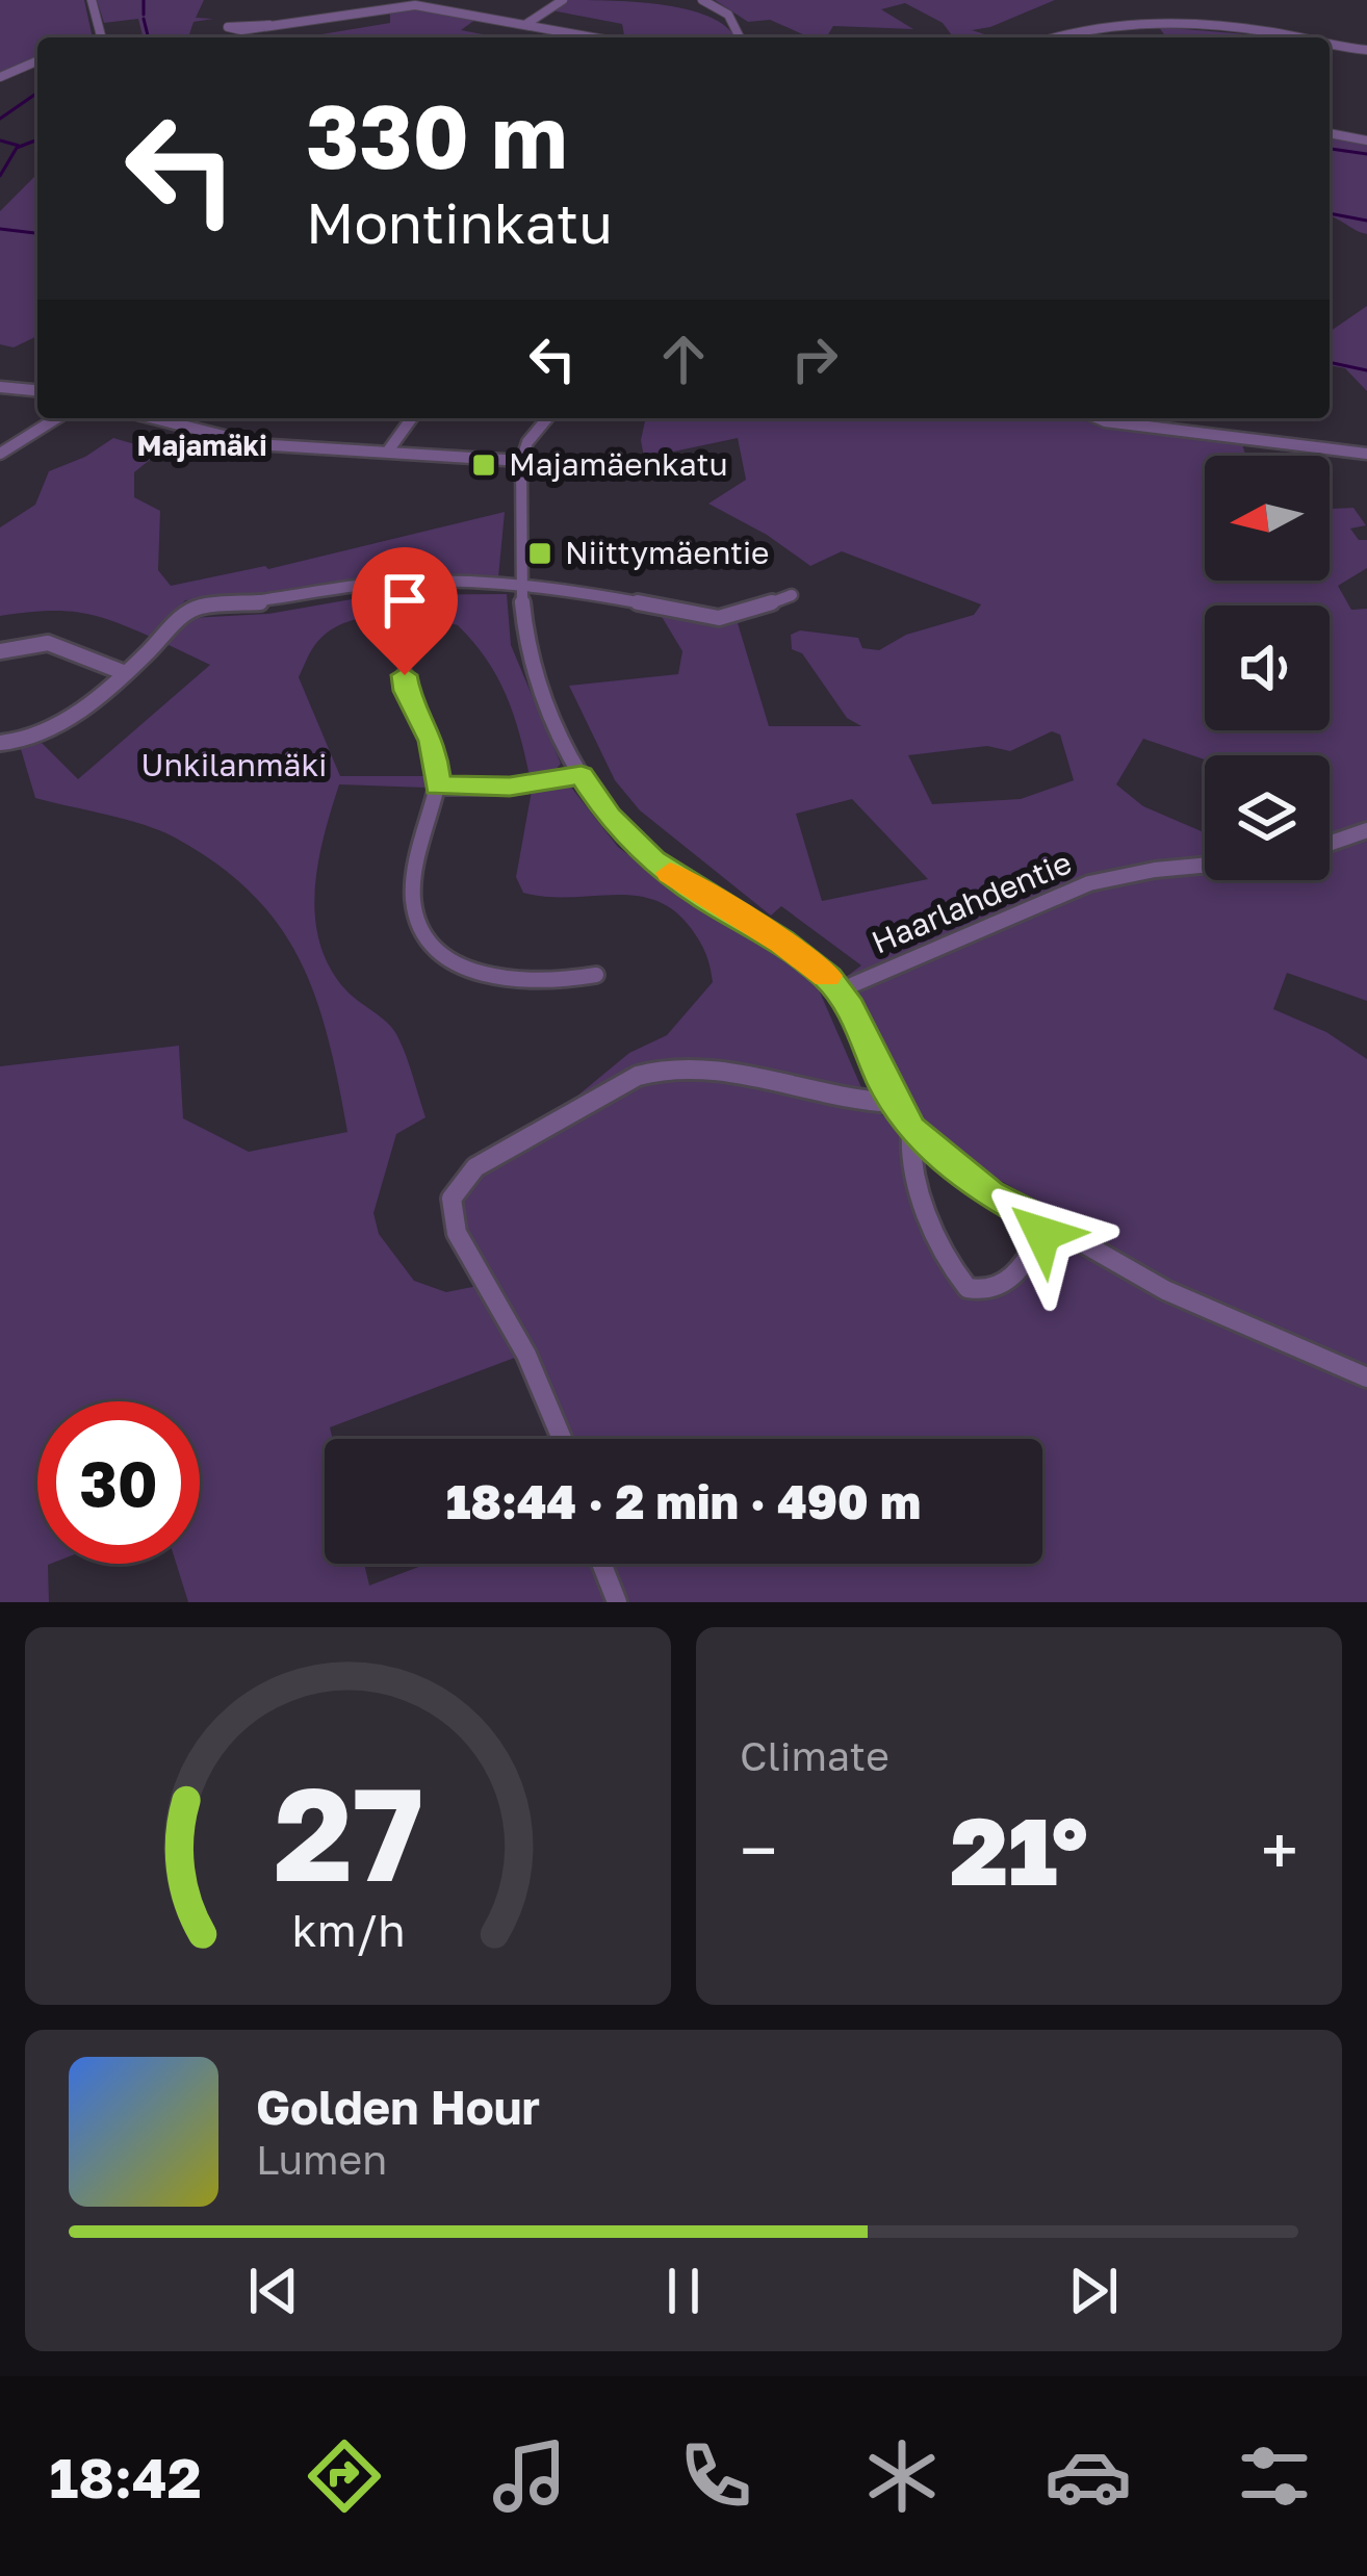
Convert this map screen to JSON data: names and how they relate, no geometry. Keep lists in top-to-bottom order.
{
  "streets": {
    "street": ["Haarlahdentie"]
  },
  "districts": ["Majamäki"],
  "parks": ["Unkilanmäki"],
  "places": {
    "transit": ["Majamäenkatu", "Niittymäentie"]
  },
  "north": "left",
  "page": {
    "turn": ["330 m", "Montinkatu"],
    "limit": "30",
    "trip": "18:44 · 2 min · 490 m",
    "tile": "Climate",
    "heat": ["−", "21°", "+"],
    "song": ["Golden Hour", "Lumen"],
    "tabs": "18:42",
    "gauge": ["27", "km/h"]
  }
}
